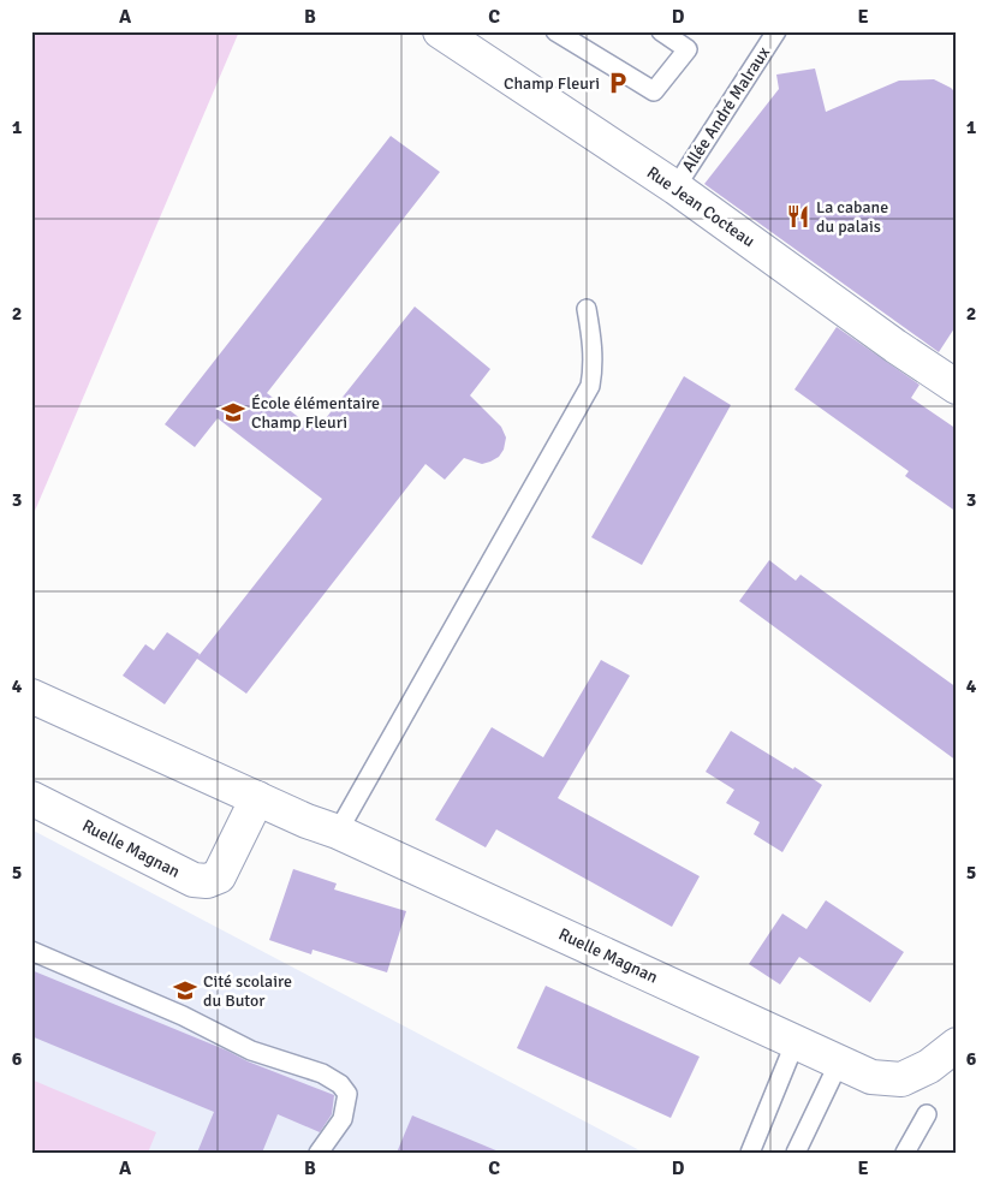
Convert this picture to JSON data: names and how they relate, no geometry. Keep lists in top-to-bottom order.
{
  "streets": {
    "street": ["Rue Jean Cocteau", "Ruelle Magnan"],
    "lane": ["Allée André Malraux"]
  },
  "crossings": [
    ["Allée André Malraux", "Rue Jean Cocteau"]
  ],
  "places": {
    "parking": ["Champ Fleuri"],
    "restaurant": ["La cabane du palais"],
    "school or university": ["École élémentaire Champ Fleuri", "Cité scolaire du Butor"]
  },
  "grid": {
    "columns": [
      "A",
      "B",
      "C",
      "D",
      "E"
    ],
    "rows": [
      "1",
      "2",
      "3",
      "4",
      "5",
      "6"
    ]
  }
}
